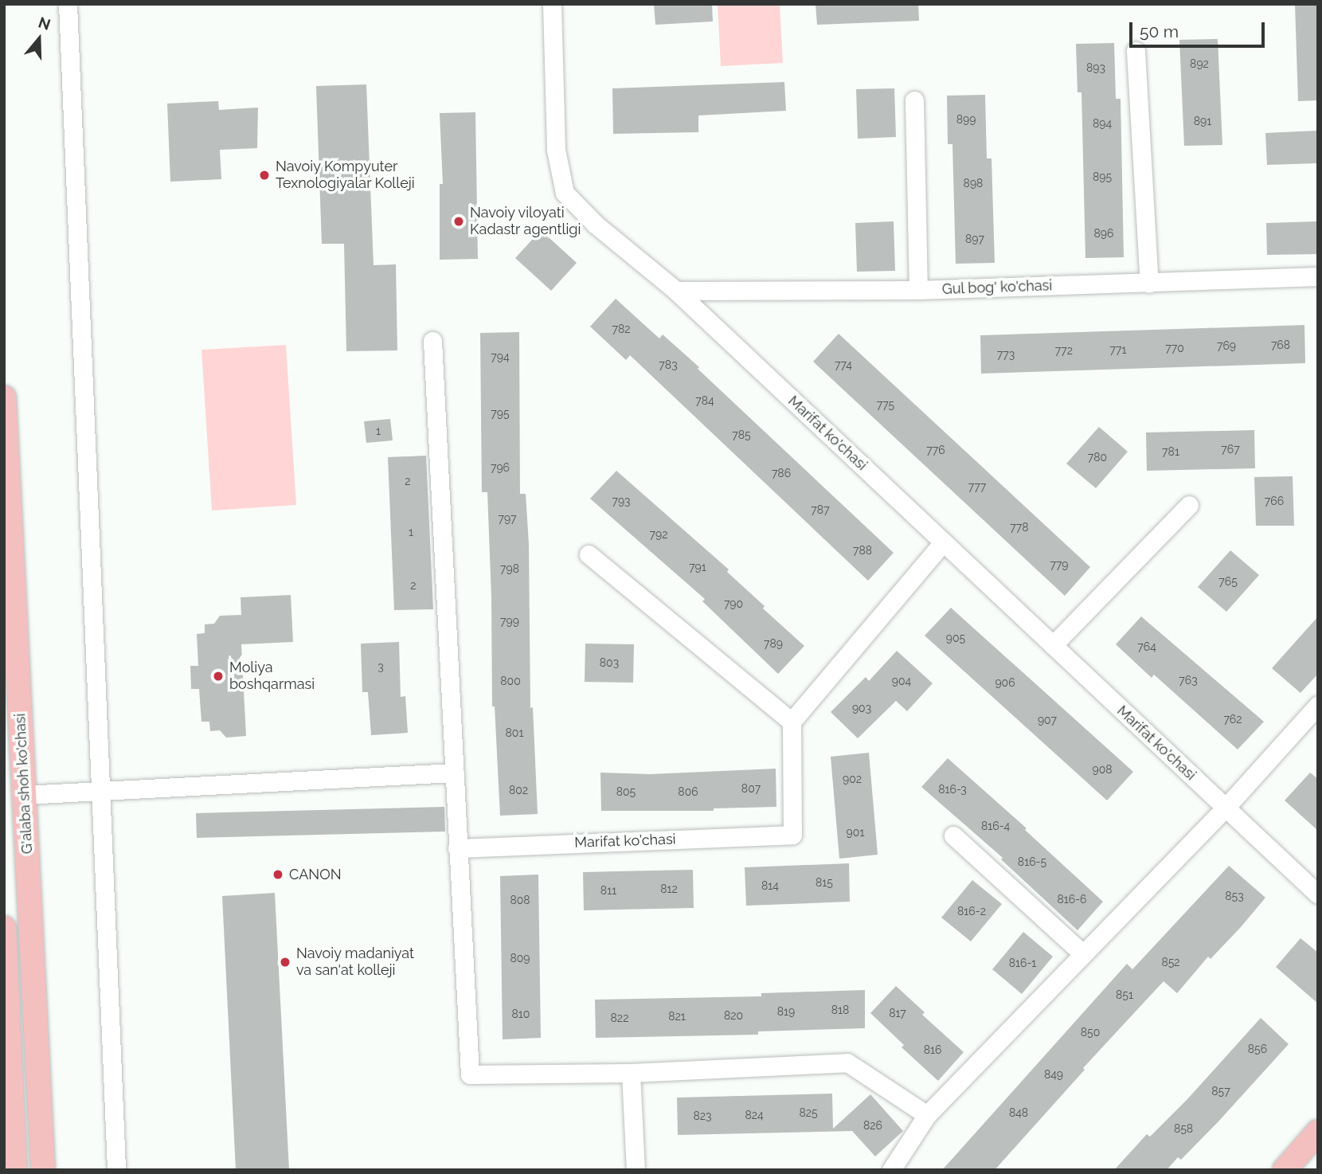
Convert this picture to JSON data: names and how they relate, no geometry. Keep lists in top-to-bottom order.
{
  "streets": {
    "main road": ["G'alaba shoh ko'chasi"],
    "street": ["Gul bog' ko'chasi", "Marifat ko'chasi"]
  },
  "crossings": [
    ["Gul bog' ko'chasi", "Marifat ko'chasi"]
  ],
  "places": [
    "Navoiy Kompyuter Texnologiyalar Kolleji",
    "Navoiy viloyati Kadastr agentligi",
    "Moliya boshqarmasi",
    "CANON",
    "Navoiy madaniyat va san'at kolleji"
  ],
  "house_numbers": [
    "892",
    "893",
    "899",
    "891",
    "894",
    "895",
    "898",
    "896",
    "897",
    "782",
    "768",
    "769",
    "770",
    "771",
    "772",
    "773",
    "794",
    "783",
    "774",
    "784",
    "775",
    "795",
    "1",
    "785",
    "767",
    "776",
    "781",
    "780",
    "796",
    "786",
    "2",
    "777",
    "793",
    "766",
    "787",
    "797",
    "778",
    "1",
    "792",
    "788",
    "779",
    "791",
    "798",
    "765",
    "2",
    "790",
    "799",
    "905",
    "789",
    "764",
    "803",
    "3",
    "763",
    "800",
    "904",
    "906",
    "903",
    "762",
    "907",
    "801",
    "908",
    "902",
    "807",
    "816-3",
    "802",
    "805",
    "806",
    "816-4",
    "901",
    "816-5",
    "815",
    "814",
    "812",
    "811",
    "853",
    "816-6",
    "808",
    "816-2",
    "809",
    "852",
    "816-1",
    "851",
    "818",
    "819",
    "817",
    "810",
    "820",
    "821",
    "822",
    "850",
    "856",
    "816",
    "849",
    "857",
    "825",
    "848",
    "824",
    "823",
    "826",
    "858"
  ],
  "scale_bar": "50 m",
  "north": "top"
}
